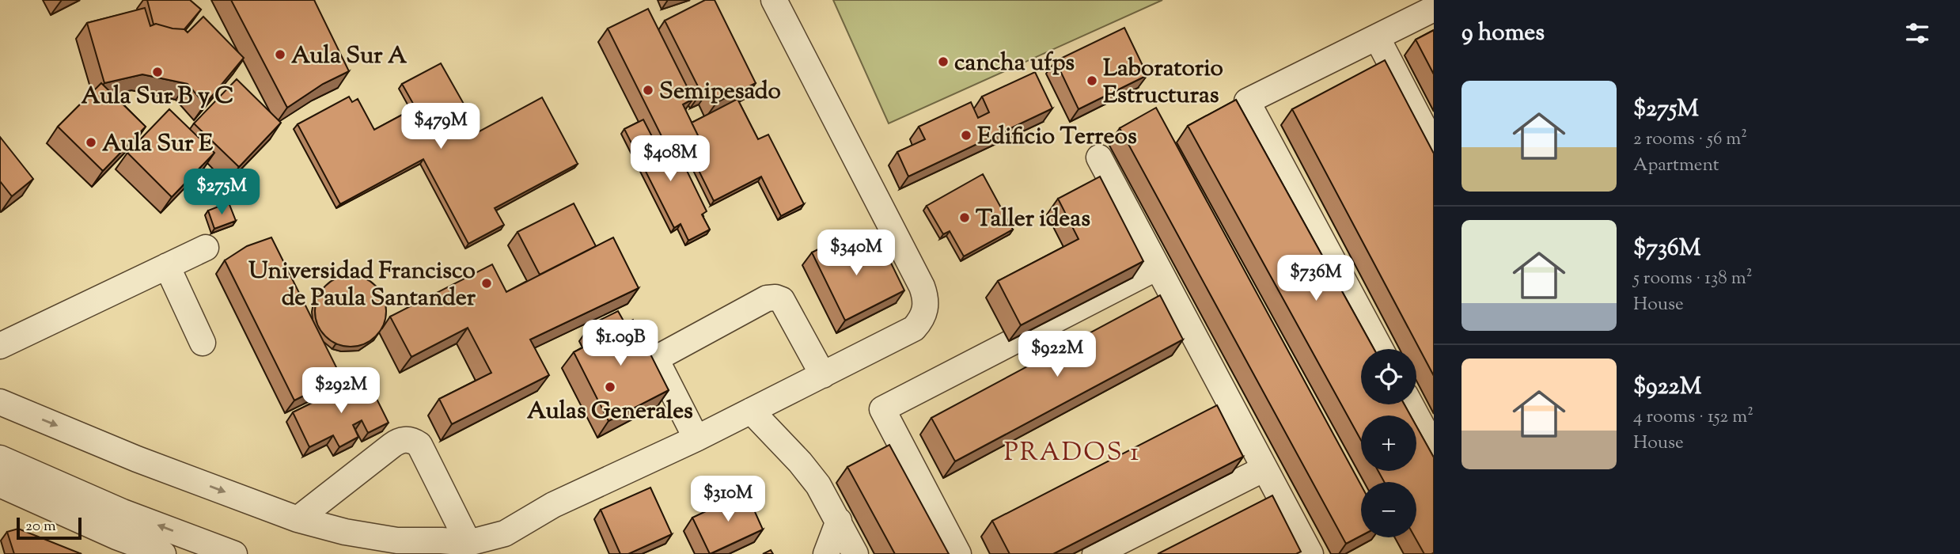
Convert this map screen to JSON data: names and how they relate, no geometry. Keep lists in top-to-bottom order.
{
  "districts": ["PRADOS 1"],
  "places": [
    "Aula Sur A",
    "cancha ufps",
    "Aula Sur B y C",
    "Laboratorio Estructuras",
    "Semipesado",
    "Edificio Terreos",
    "Aula Sur E",
    "Taller ideas",
    "Universidad Francisco de Paula Santander",
    "Aulas Generales"
  ],
  "scale_bar": "20 m",
  "page": {
    "heading": "9 homes",
    "list": [
      {
        "name": "$275M",
        "note": "2 rooms · 56 m² · Apartment"
      },
      {
        "name": "$736M",
        "note": "5 rooms · 138 m² · House"
      },
      {
        "name": "$922M",
        "note": "4 rooms · 152 m² · House"
      }
    ],
    "price": [
      "$479M",
      "$408M",
      "$275M",
      "$340M",
      "$736M",
      "$1.09B",
      "$922M",
      "$292M",
      "$310M"
    ],
    "map_buttons": ["+", "−"],
    "scale": "20 m"
  }
}
